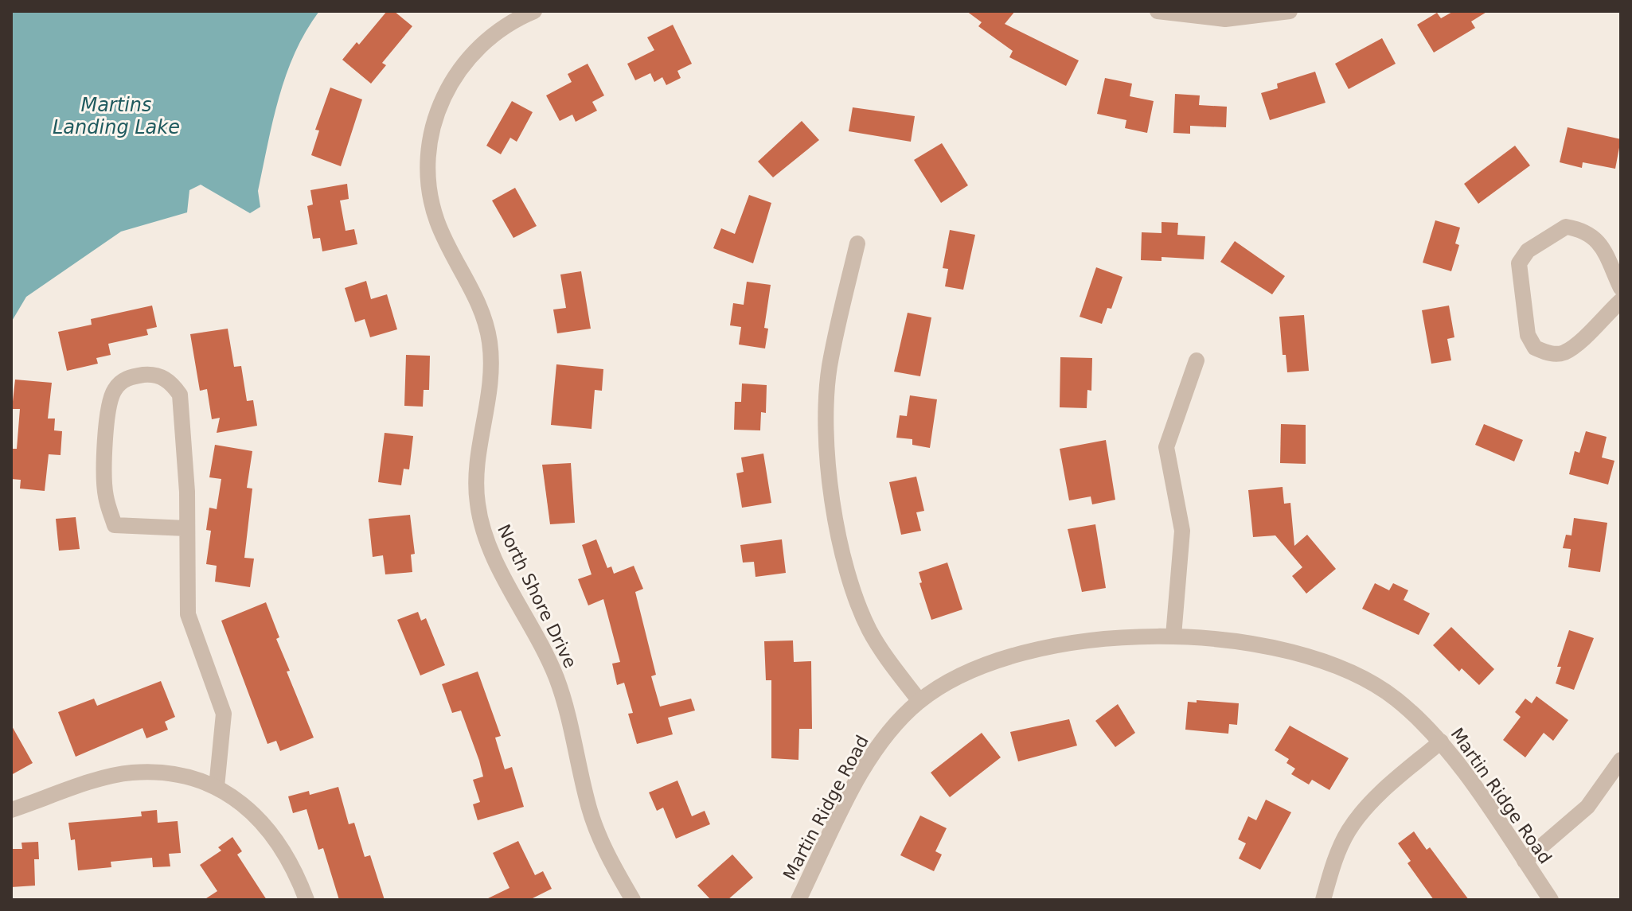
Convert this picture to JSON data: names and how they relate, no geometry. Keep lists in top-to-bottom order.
{
  "streets": {
    "street": ["North Shore Drive", "Martin Ridge Road"]
  },
  "water": ["Martins Landing Lake"]
}
